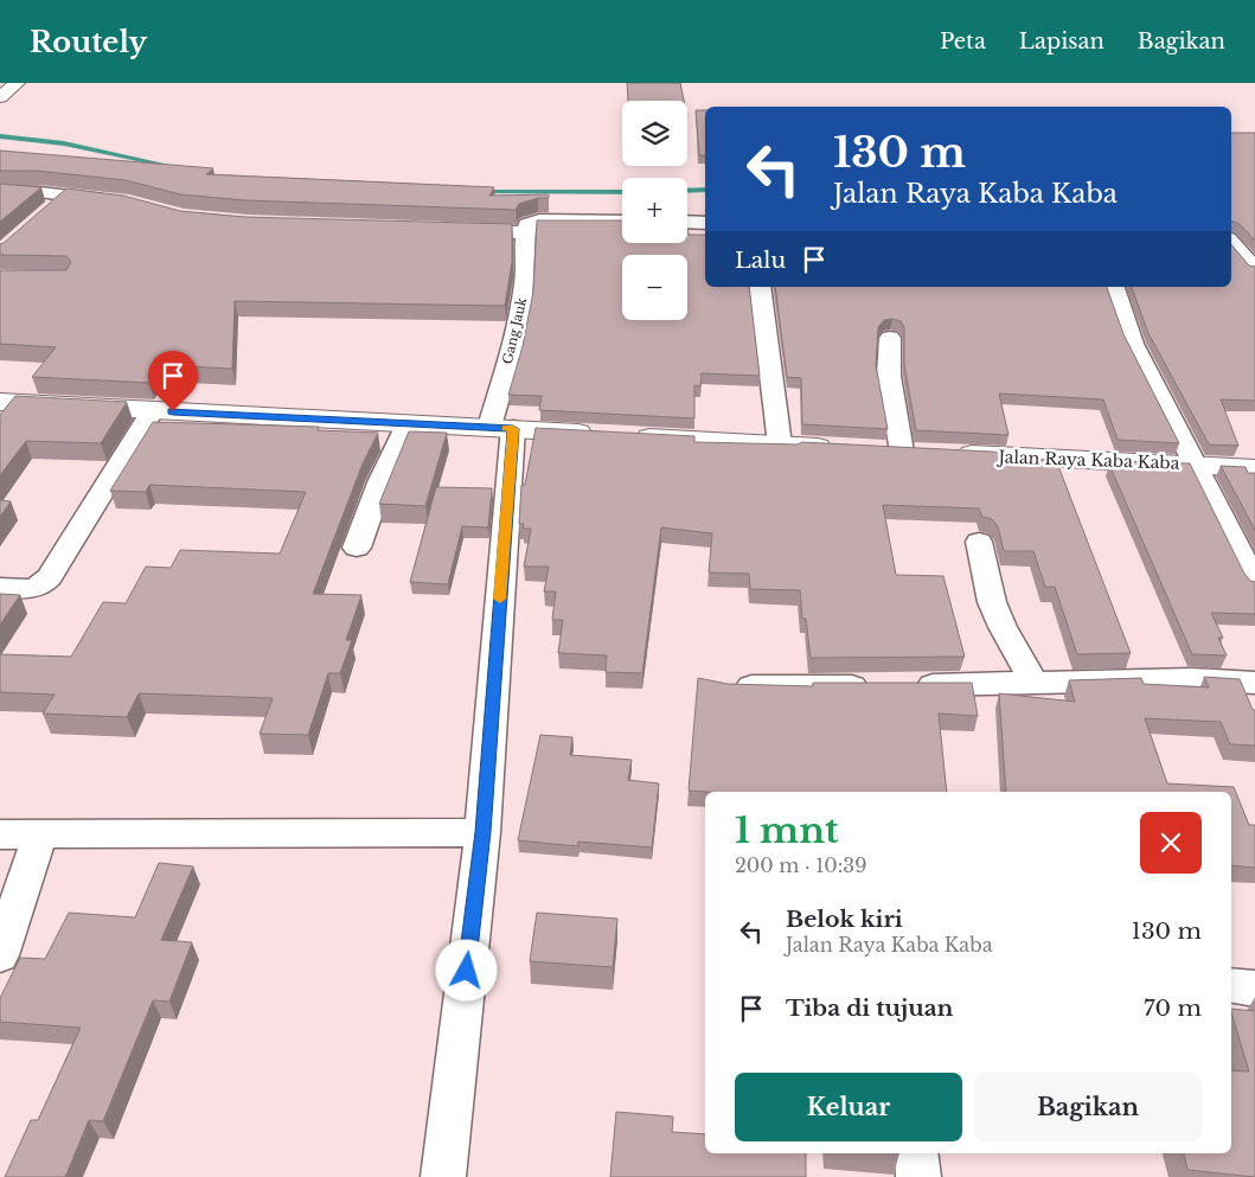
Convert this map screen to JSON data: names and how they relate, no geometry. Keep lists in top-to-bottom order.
{
  "streets": {
    "street": ["Gang Jauk", "Jalan Raya Kaba Kaba"]
  },
  "page": {
    "header": "Routely",
    "nav": ["Peta", "Lapisan", "Bagikan"],
    "map_buttons": ["+", "−"],
    "turn": ["130 m", "Jalan Raya Kaba Kaba"],
    "then": "Lalu",
    "heading": ["1 mnt", "200 m · 10:39"],
    "list": [
      {
        "name": "Belok kiri",
        "note": "Jalan Raya Kaba Kaba",
        "value": "130 m"
      },
      {
        "name": "Tiba di tujuan",
        "value": "70 m"
      }
    ],
    "buttons": ["Keluar", "Bagikan"]
  }
}
